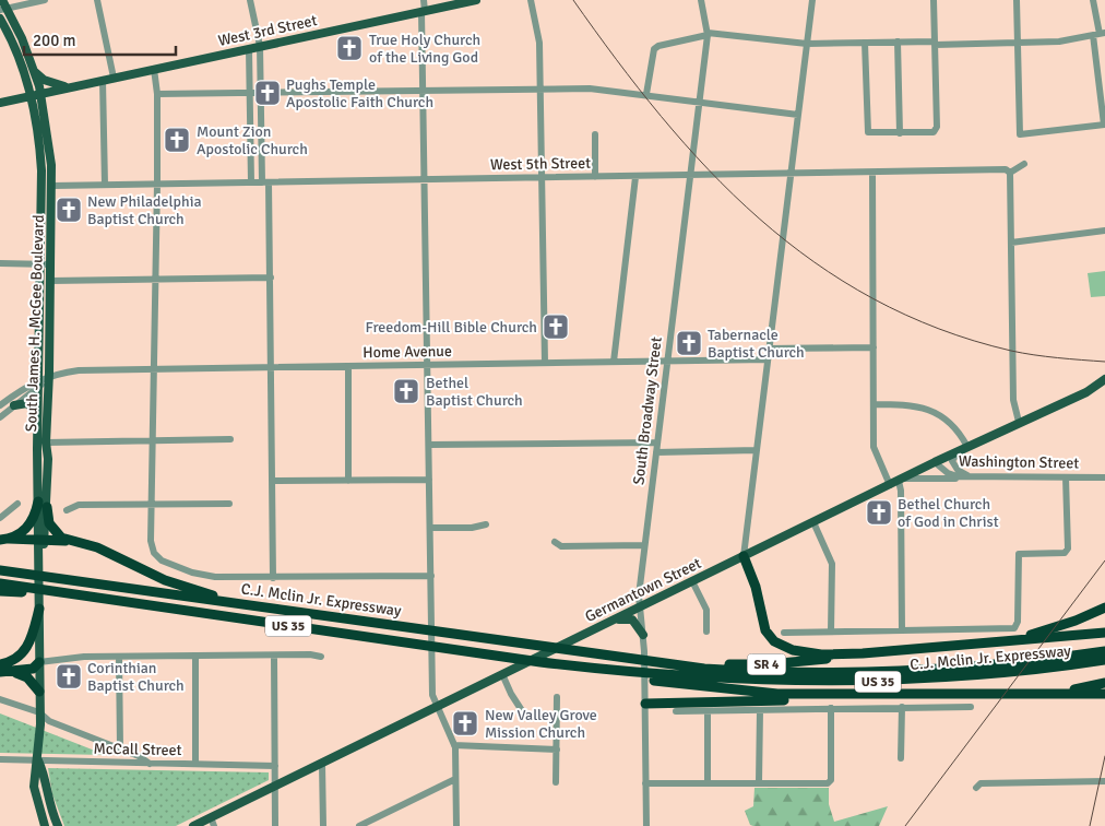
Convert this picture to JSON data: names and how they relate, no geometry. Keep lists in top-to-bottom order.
{
  "streets": {
    "highway": ["C.J. Mclin Jr. Expressway", "US 35", "SR 4"],
    "main road": ["West 3rd Street", "South James H. McGee Boulevard", "Germantown Street"],
    "street": [
      "West 5th Street",
      "Home Avenue",
      "South Broadway Street",
      "Washington Street",
      "McCall Street"
    ]
  },
  "crossings": [
    ["West 3rd Street", "South James H. McGee Boulevard"],
    ["West 5th Street", "South James H. McGee Boulevard"],
    ["West 5th Street", "South Broadway Street"],
    ["South James H. McGee Boulevard", "Home Avenue"],
    ["South James H. McGee Boulevard", "McCall Street"],
    ["Home Avenue", "South Broadway Street"],
    ["South Broadway Street", "Germantown Street"],
    ["Washington Street", "Germantown Street"],
    ["C.J. Mclin Jr. Expressway", "SR 4"]
  ],
  "places": {
    "church": [
      "True Holy Church of the Living God",
      "Pughs Temple Apostolic Faith Church",
      "Mount Zion Apostolic Church",
      "New Philadelphia Baptist Church",
      "Freedom-Hill Bible Church",
      "Tabernacle Baptist Church",
      "Bethel Baptist Church",
      "Bethel Church of God in Christ",
      "Corinthian Baptist Church",
      "New Valley Grove Mission Church"
    ]
  },
  "scale_bar": "200 m"
}
